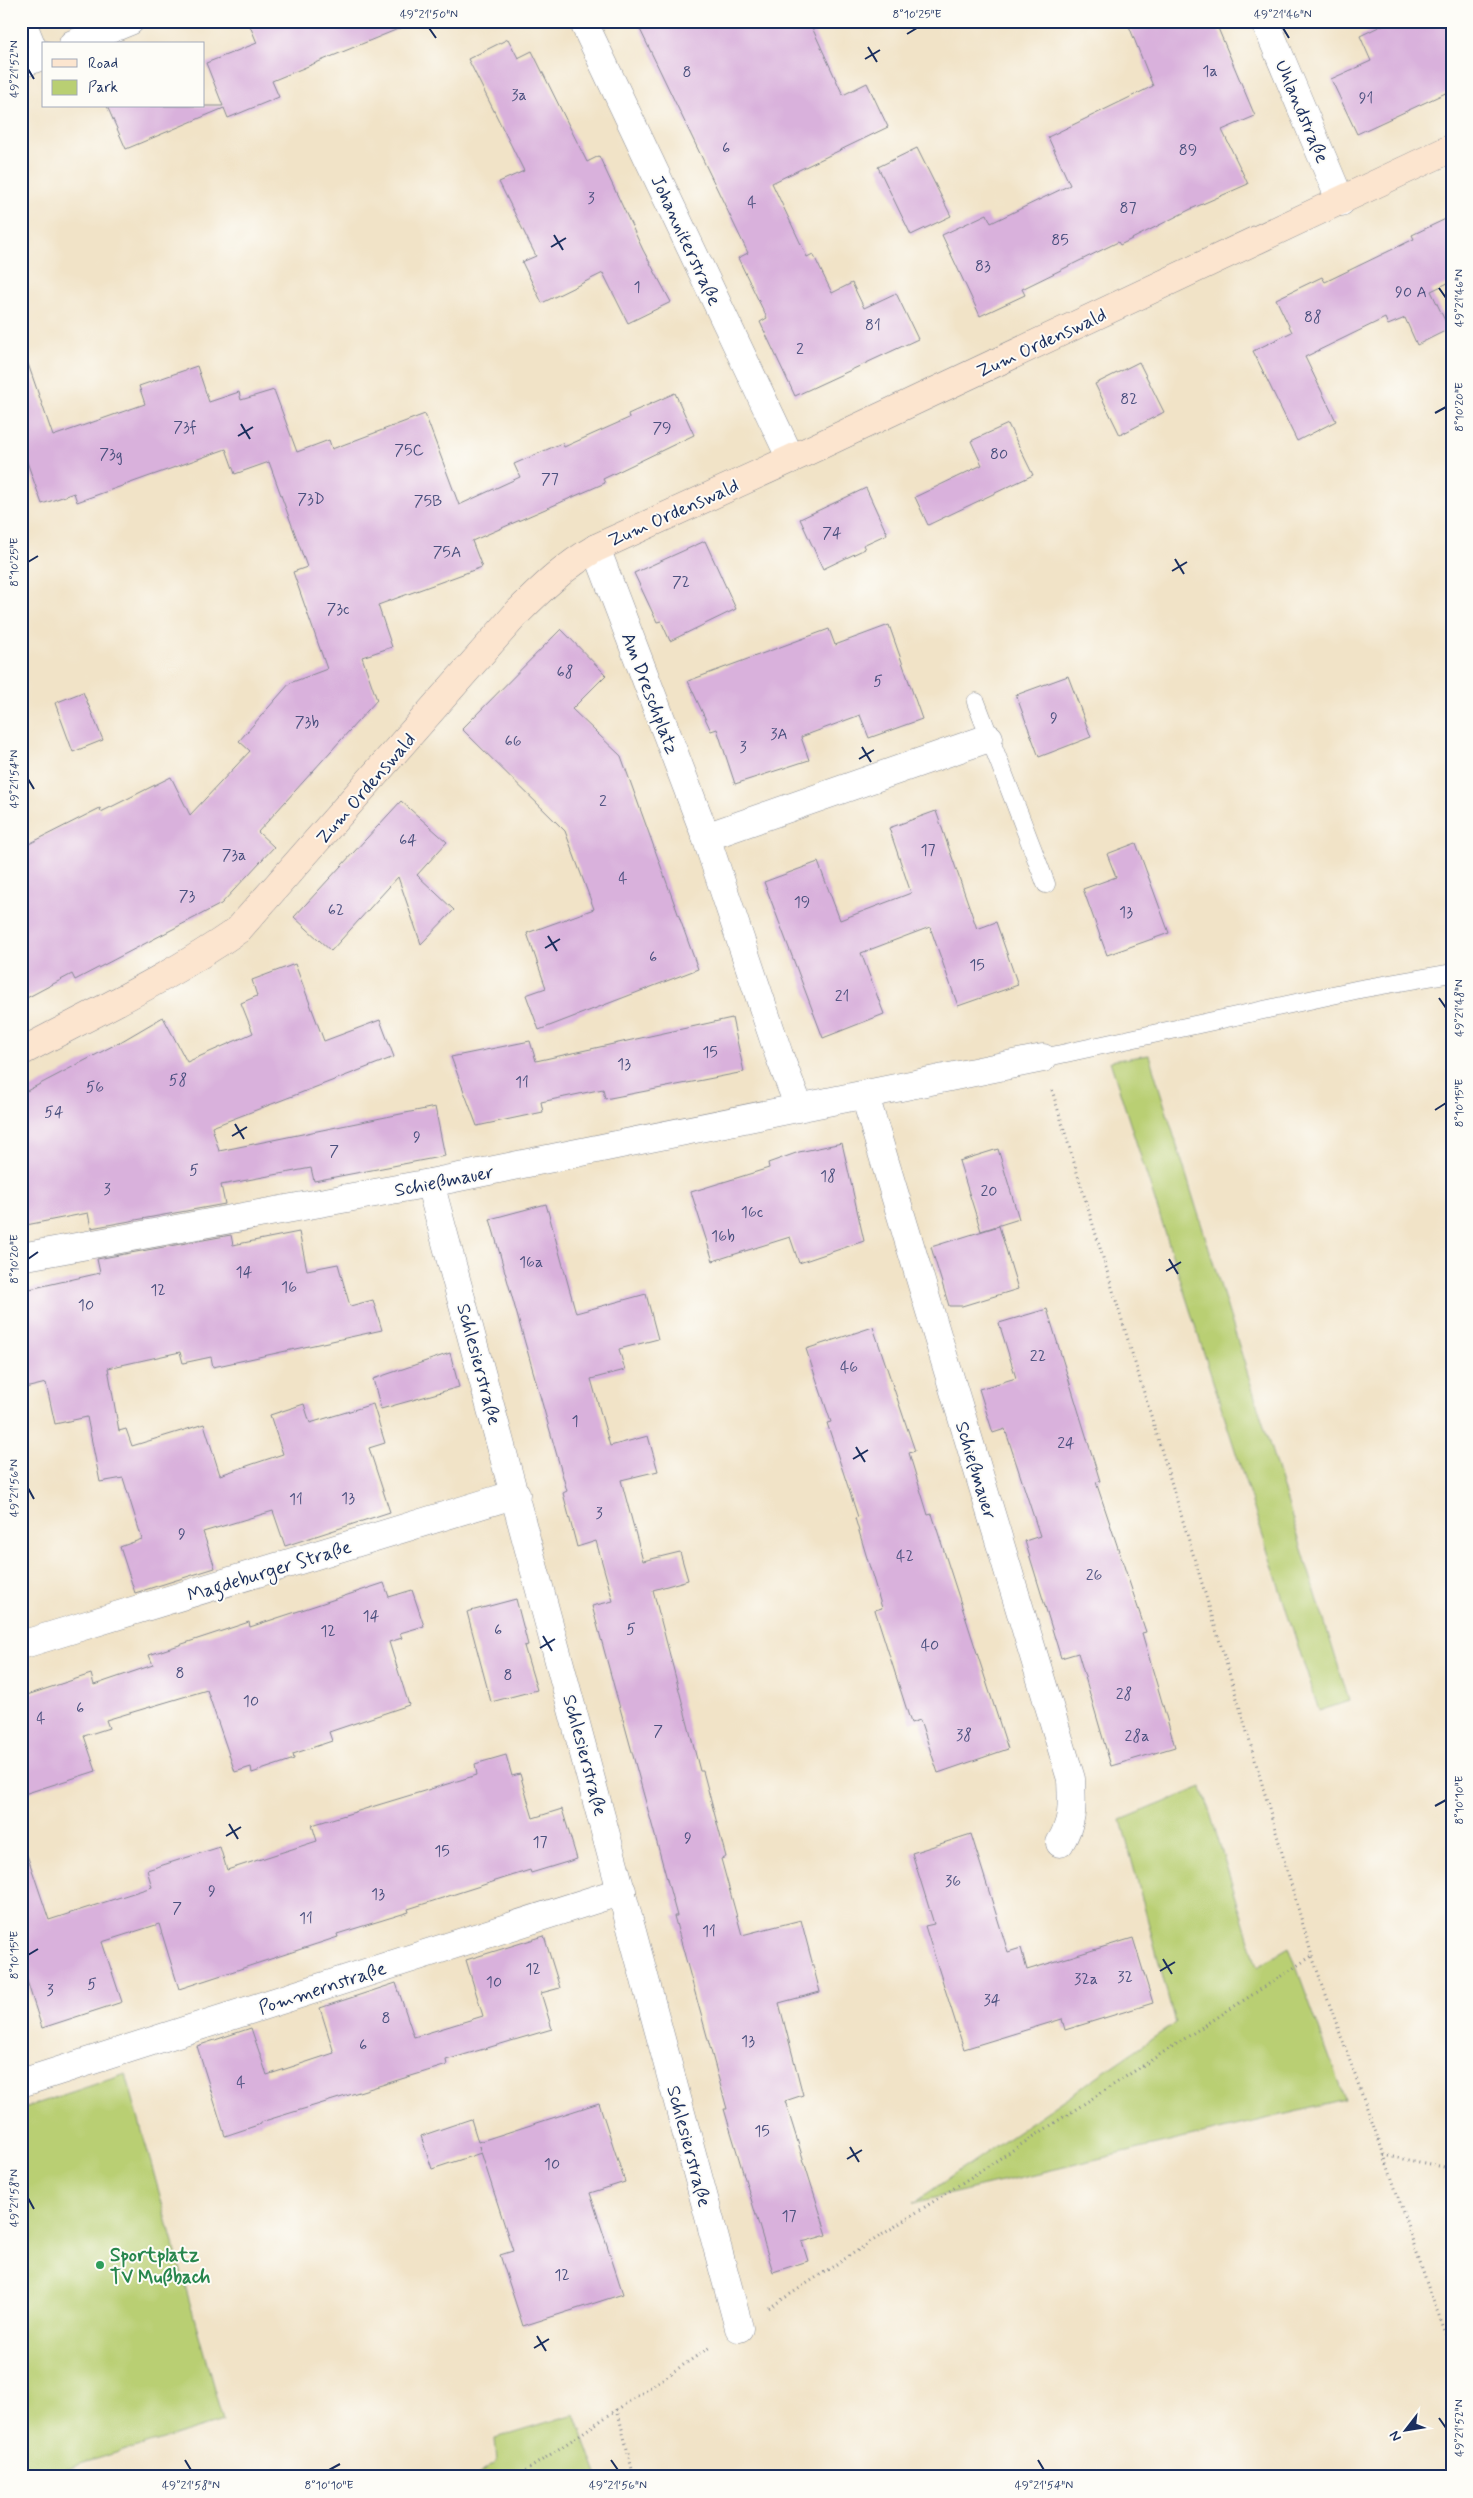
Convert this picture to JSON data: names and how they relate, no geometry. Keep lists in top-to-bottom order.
{
  "streets": {
    "street": [
      "Uhlandstraße",
      "Johanniterstraße",
      "Zum Ordenswald",
      "Am Dreschplatz",
      "Schießmauer",
      "Schlesierstraße",
      "Magdeburger Straße",
      "Pommernstraße"
    ]
  },
  "crossings": [
    ["Uhlandstraße", "Zum Ordenswald"],
    ["Johanniterstraße", "Zum Ordenswald"],
    ["Zum Ordenswald", "Am Dreschplatz"],
    ["Am Dreschplatz", "Schießmauer"],
    ["Schießmauer", "Schlesierstraße"],
    ["Schlesierstraße", "Magdeburger Straße"],
    ["Schlesierstraße", "Pommernstraße"]
  ],
  "places": ["Sportplatz TV Mußbach"],
  "house_numbers": [
    "1a",
    "8",
    "3a",
    "91",
    "6",
    "89",
    "3",
    "4",
    "87",
    "85",
    "83",
    "1",
    "90 A",
    "88",
    "81",
    "2",
    "82",
    "73f",
    "79",
    "75C",
    "73g",
    "80",
    "77",
    "73D",
    "75B",
    "74",
    "75A",
    "72",
    "73c",
    "68",
    "5",
    "9",
    "73b",
    "3A",
    "66",
    "3",
    "2",
    "64",
    "17",
    "73a",
    "4",
    "73",
    "19",
    "62",
    "13",
    "6",
    "15",
    "21",
    "15",
    "13",
    "58",
    "11",
    "56",
    "54",
    "9",
    "7",
    "5",
    "18",
    "3",
    "20",
    "16c",
    "16b",
    "16a",
    "14",
    "16",
    "12",
    "10",
    "22",
    "46",
    "1",
    "24",
    "13",
    "11",
    "3",
    "9",
    "42",
    "26",
    "14",
    "5",
    "6",
    "12",
    "40",
    "8",
    "8",
    "28",
    "10",
    "6",
    "4",
    "7",
    "38",
    "28a",
    "9",
    "17",
    "15",
    "36",
    "9",
    "13",
    "7",
    "11",
    "11",
    "12",
    "32",
    "32a",
    "10",
    "5",
    "3",
    "34",
    "8",
    "13",
    "6",
    "4",
    "15",
    "10",
    "17",
    "12"
  ],
  "legend": ["Road", "Park"],
  "north": "bottom left",
  "coordinates": [
    "49°21'50\"N",
    "8°10'25\"E",
    "49°21'46\"N",
    "49°21'52\"N",
    "8°10'20\"E",
    "49°21'54\"N",
    "49°21'48\"N",
    "8°10'15\"E",
    "49°21'56\"N",
    "8°10'10\"E",
    "49°21'58\"N"
  ]
}
